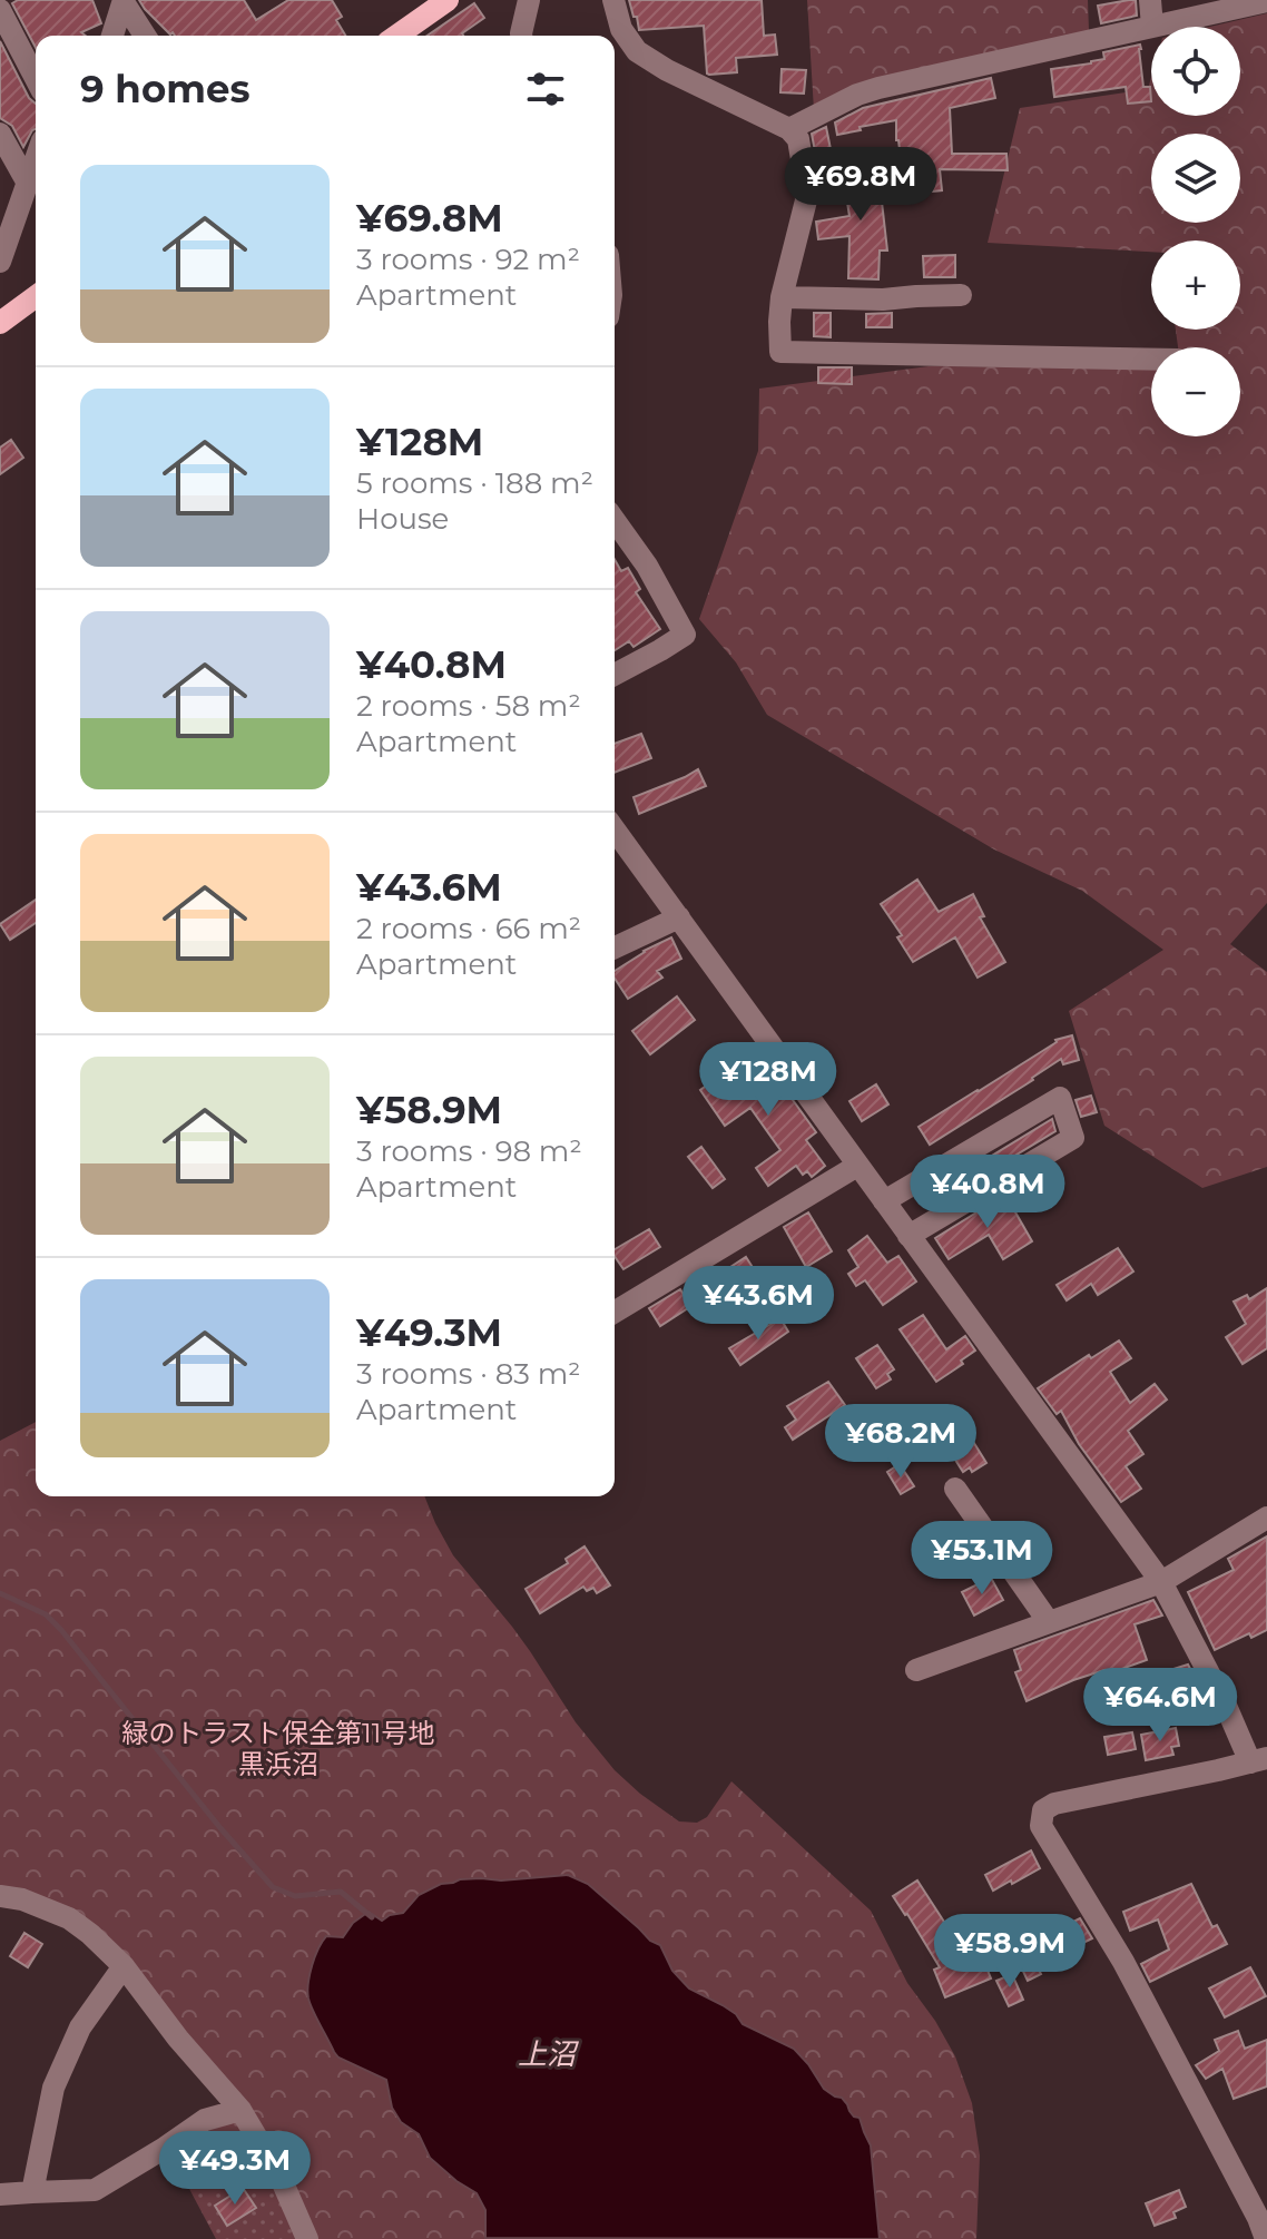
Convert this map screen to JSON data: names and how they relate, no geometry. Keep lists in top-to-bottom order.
{
  "water": ["上沼"],
  "parks": ["緑のトラスト保全第11号地 黒浜沼"],
  "page": {
    "map_buttons": ["+", "−"],
    "heading": "9 homes",
    "list": [
      {
        "name": "¥69.8M",
        "note": "3 rooms · 92 m² · Apartment"
      },
      {
        "name": "¥128M",
        "note": "5 rooms · 188 m² · House"
      },
      {
        "name": "¥40.8M",
        "note": "2 rooms · 58 m² · Apartment"
      },
      {
        "name": "¥43.6M",
        "note": "2 rooms · 66 m² · Apartment"
      },
      {
        "name": "¥58.9M",
        "note": "3 rooms · 98 m² · Apartment"
      },
      {
        "name": "¥49.3M",
        "note": "3 rooms · 83 m² · Apartment"
      }
    ],
    "price": [
      "¥69.8M",
      "¥128M",
      "¥40.8M",
      "¥43.6M",
      "¥68.2M",
      "¥53.1M",
      "¥64.6M",
      "¥58.9M",
      "¥49.3M"
    ]
  }
}
